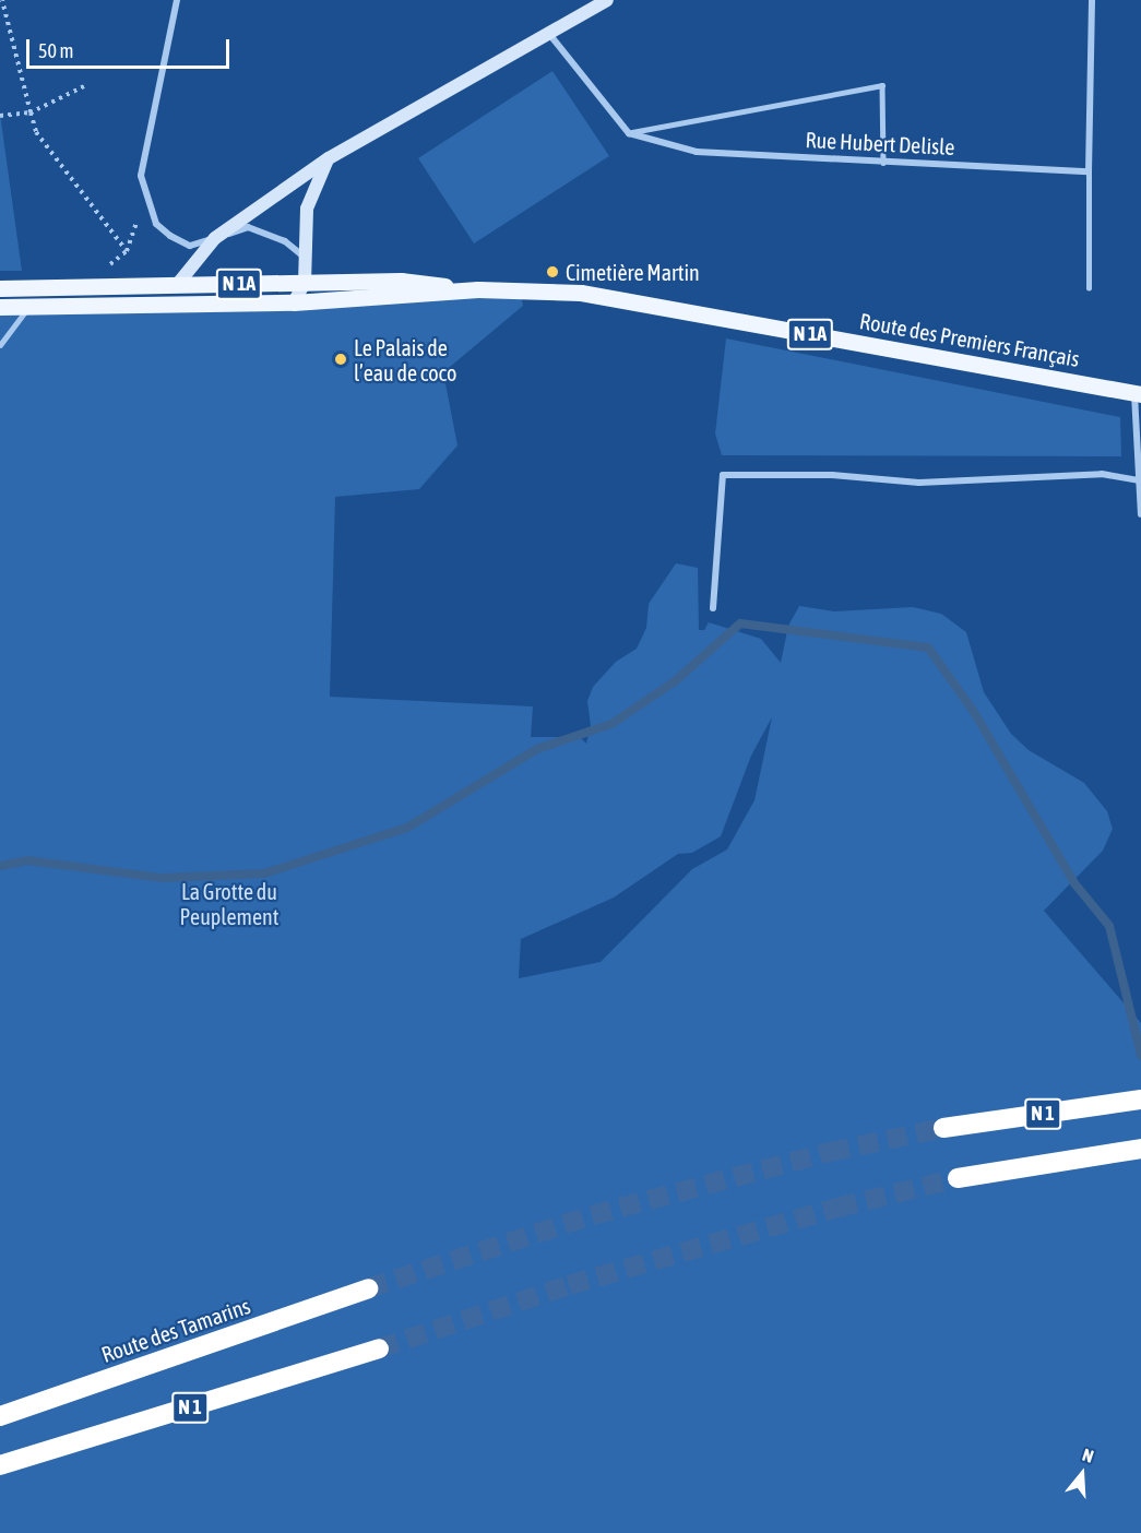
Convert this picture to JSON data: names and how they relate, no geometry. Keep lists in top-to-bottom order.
{
  "streets": {
    "highway": ["N 1", "Route des Tamarins"],
    "main road": ["N 1A", "Route des Premiers Français"],
    "street": ["Rue Hubert Delisle"]
  },
  "parks": ["La Grotte du Peuplement"],
  "places": ["Cimetière Martin", "Le Palais de l’eau de coco"],
  "scale_bar": "50 m",
  "north": "top"
}
